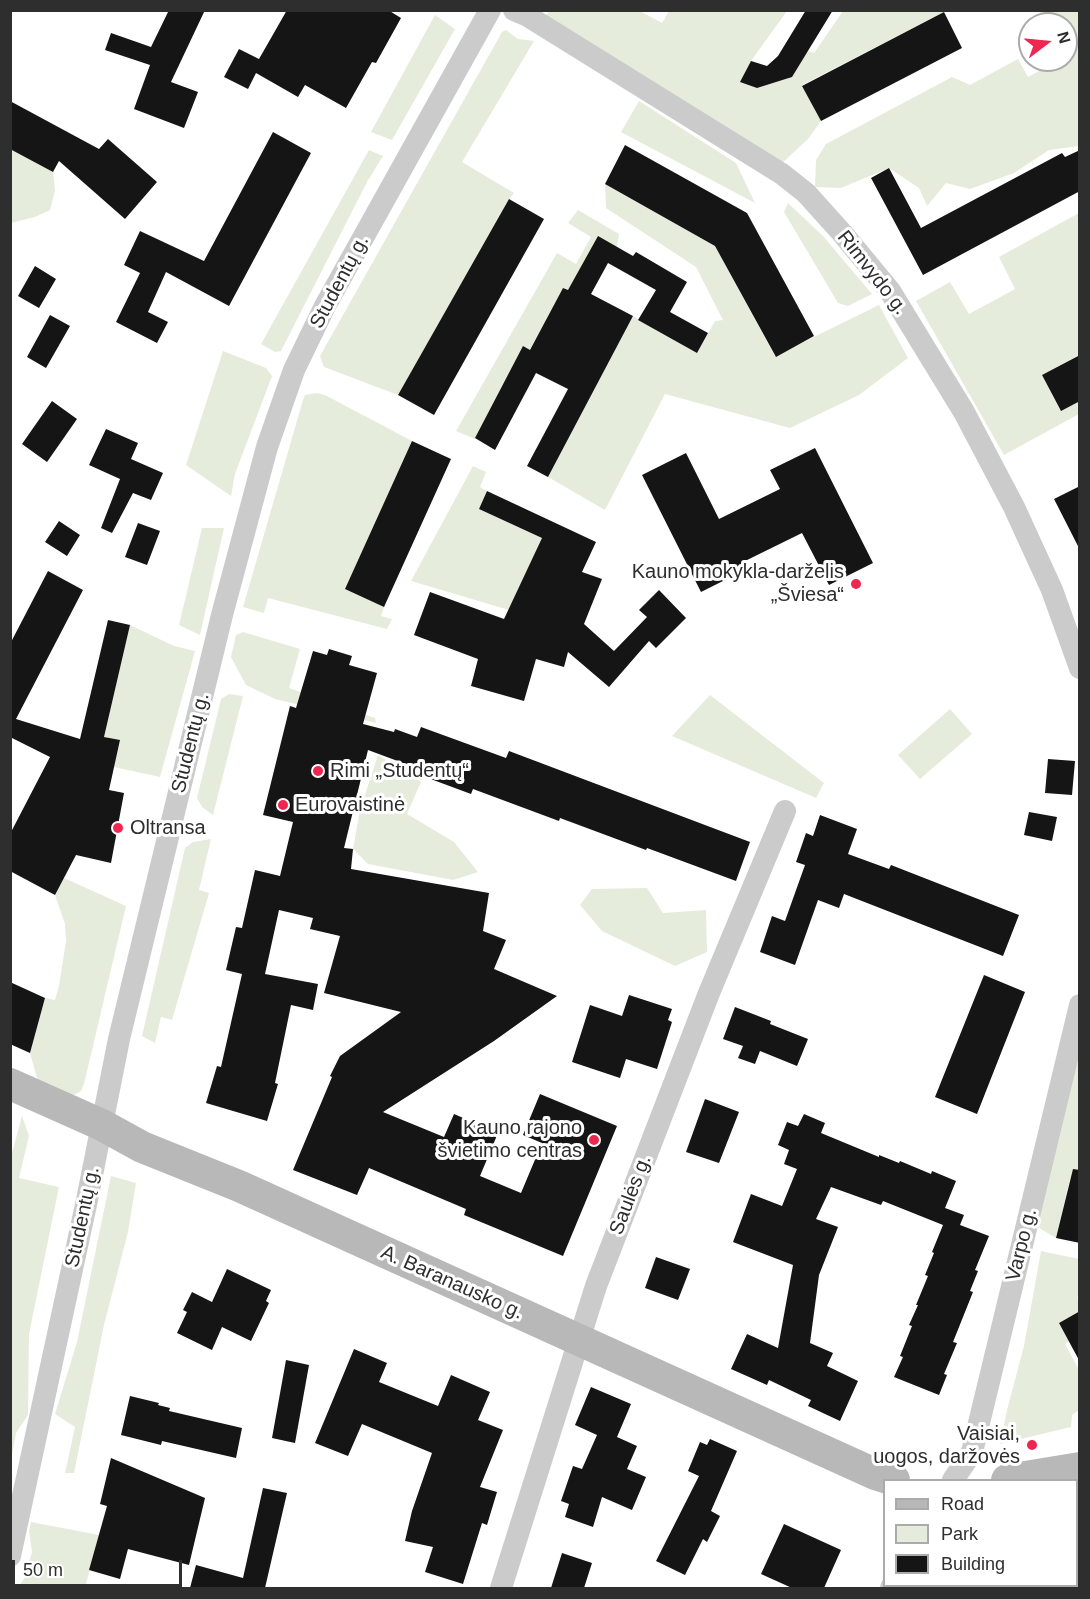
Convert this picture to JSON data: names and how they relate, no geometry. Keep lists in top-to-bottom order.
{
  "streets": {
    "street": [
      "Rimvydo g.",
      "Studentų g.",
      "Saulės g.",
      "Varpo g.",
      "A. Baranausko g."
    ]
  },
  "crossings": [
    ["Studentų g.", "A. Baranausko g."],
    ["Saulės g.", "A. Baranausko g."]
  ],
  "places": [
    "Kauno mokykla-darželis „Šviesa“",
    "Rimi „Studentų“",
    "Eurovaistinė",
    "Oltransa",
    "Kauno rajono švietimo centras",
    "Vaisiai, uogos, daržovės"
  ],
  "legend": ["Road", "Park", "Building"],
  "scale_bar": "50 m",
  "north": "right"
}
